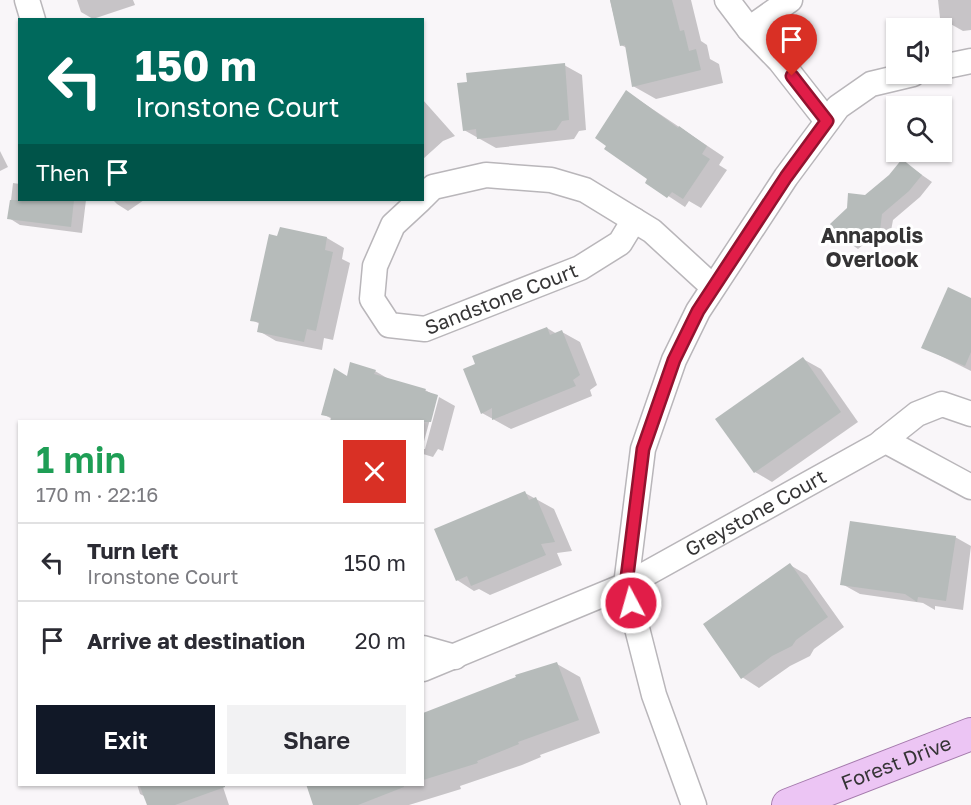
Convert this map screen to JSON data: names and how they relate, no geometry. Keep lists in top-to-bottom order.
{
  "streets": {
    "main road": ["Forest Drive"],
    "street": ["Sandstone Court", "Greystone Court"]
  },
  "districts": ["Annapolis Overlook"],
  "page": {
    "turn": ["150 m", "Ironstone Court"],
    "then": "Then",
    "heading": ["1 min", "170 m · 22:16"],
    "list": [
      {
        "name": "Turn left",
        "note": "Ironstone Court",
        "value": "150 m"
      },
      {
        "name": "Arrive at destination",
        "value": "20 m"
      }
    ],
    "buttons": ["Exit", "Share"]
  }
}
